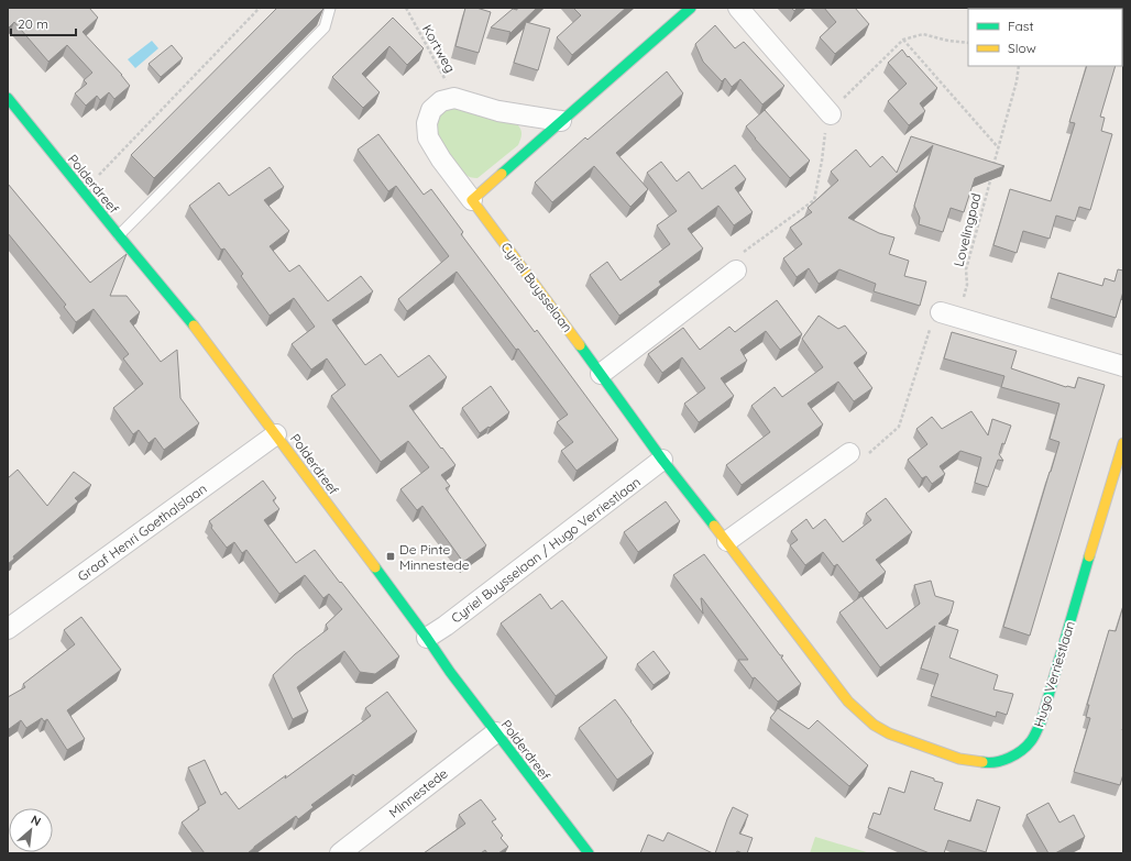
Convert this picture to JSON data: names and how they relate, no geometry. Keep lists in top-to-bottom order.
{
  "streets": {
    "street": [
      "Polderdreef",
      "Cyriel Buysselaan",
      "Graaf Henri Goethalslaan",
      "Cyriel Buysselaan / Hugo Verriestlaan",
      "Hugo Verriestlaan",
      "Minnestede"
    ],
    "path": ["Kortweg", "Lovelingpad"]
  },
  "crossings": [
    ["Kortweg", "Cyriel Buysselaan"],
    ["Polderdreef", "Graaf Henri Goethalslaan"],
    ["Polderdreef", "Cyriel Buysselaan / Hugo Verriestlaan"],
    ["Polderdreef", "Minnestede"],
    ["Cyriel Buysselaan", "Cyriel Buysselaan / Hugo Verriestlaan"],
    ["Cyriel Buysselaan", "Hugo Verriestlaan"],
    ["Cyriel Buysselaan / Hugo Verriestlaan", "Hugo Verriestlaan"]
  ],
  "places": {
    "transit": ["De Pinte Minnestede"]
  },
  "legend": ["Fast", "Slow"],
  "scale_bar": "20 m",
  "north": "top right"
}
